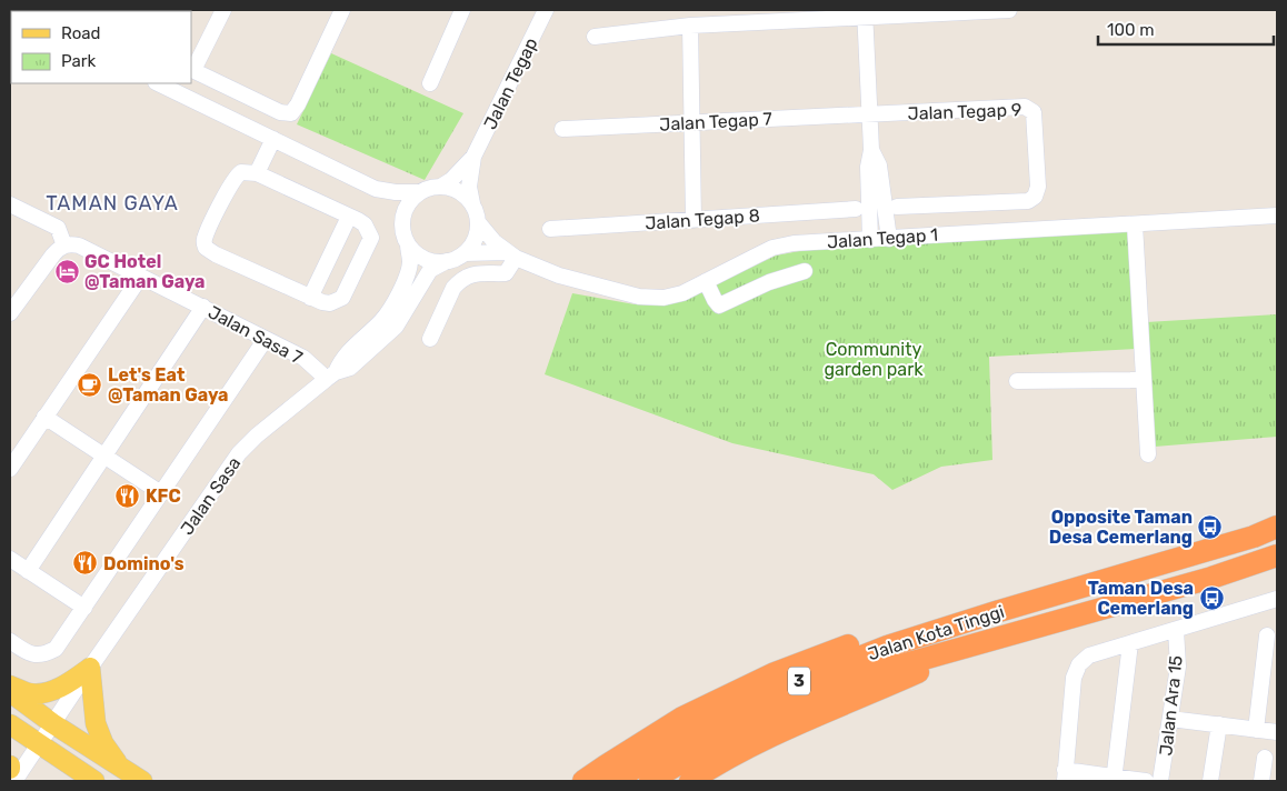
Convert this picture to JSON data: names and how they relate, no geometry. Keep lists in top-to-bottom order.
{
  "streets": {
    "highway": ["Jalan Kota Tinggi", "3"],
    "street": [
      "Jalan Tegap",
      "Jalan Tegap 9",
      "Jalan Tegap 7",
      "Jalan Tegap 8",
      "Jalan Tegap 1",
      "Jalan Sasa 7",
      "Jalan Sasa",
      "Jalan Ara 15"
    ]
  },
  "crossings": [
    ["Jalan Tegap", "Jalan Tegap 1"],
    ["Jalan Tegap", "Jalan Sasa"],
    ["Jalan Tegap 9", "Jalan Tegap 7"],
    ["Jalan Tegap 1", "Jalan Sasa"],
    ["Jalan Sasa 7", "Jalan Sasa"]
  ],
  "districts": ["TAMAN GAYA"],
  "parks": ["Community garden park"],
  "places": {
    "hotel": ["GC Hotel @Taman Gaya"],
    "cafe": ["Let's Eat @Taman Gaya"],
    "restaurant": ["KFC", "Domino's"],
    "bus stop": ["Opposite Taman Desa Cemerlang", "Taman Desa Cemerlang"]
  },
  "legend": ["Road", "Park"],
  "scale_bar": "100 m"
}
